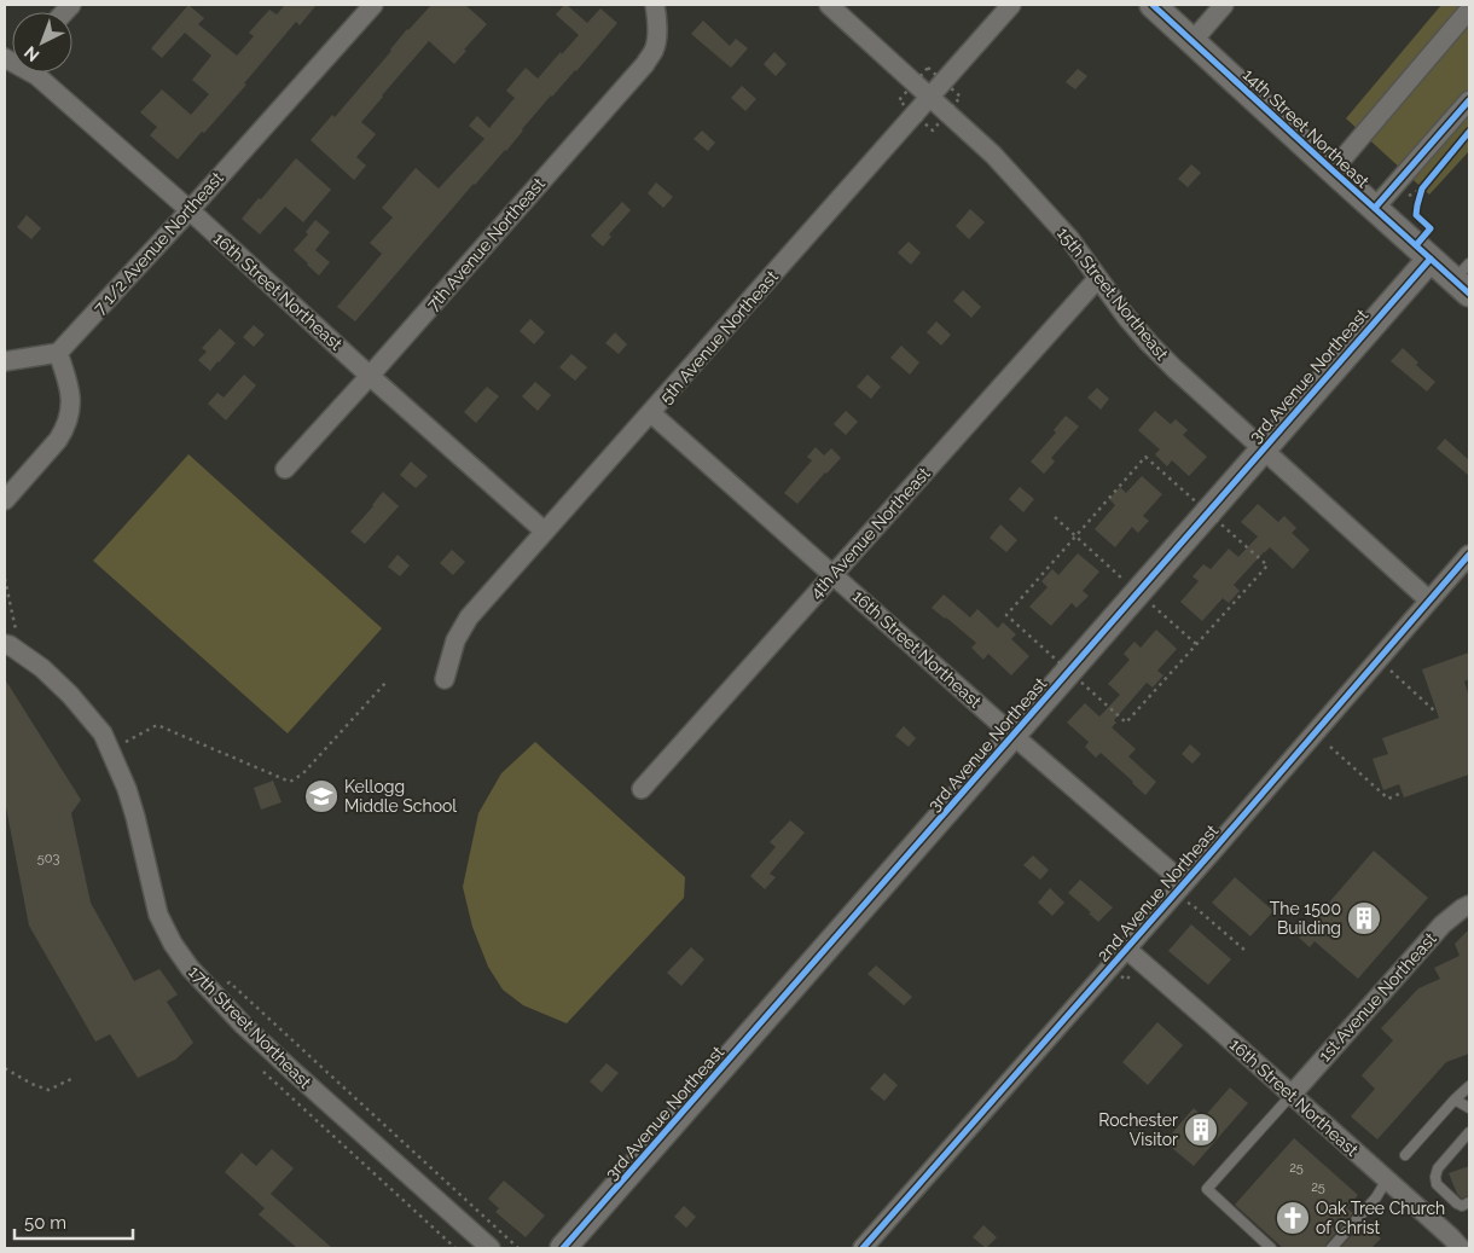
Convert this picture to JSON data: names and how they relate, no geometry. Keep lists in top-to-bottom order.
{
  "streets": {
    "street": [
      "14th Street Northeast",
      "7 1/2 Avenue Northeast",
      "7th Avenue Northeast",
      "16th Street Northeast",
      "15th Street Northeast",
      "5th Avenue Northeast",
      "3rd Avenue Northeast",
      "4th Avenue Northeast",
      "2nd Avenue Northeast",
      "1st Avenue Northeast",
      "17th Street Northeast"
    ]
  },
  "crossings": [
    ["14th Street Northeast", "3rd Avenue Northeast"],
    ["7 1/2 Avenue Northeast", "16th Street Northeast"],
    ["7th Avenue Northeast", "16th Street Northeast"],
    ["16th Street Northeast", "5th Avenue Northeast"],
    ["16th Street Northeast", "3rd Avenue Northeast"],
    ["16th Street Northeast", "4th Avenue Northeast"],
    ["16th Street Northeast", "2nd Avenue Northeast"],
    ["16th Street Northeast", "1st Avenue Northeast"],
    ["15th Street Northeast", "5th Avenue Northeast"],
    ["15th Street Northeast", "3rd Avenue Northeast"],
    ["15th Street Northeast", "4th Avenue Northeast"],
    ["15th Street Northeast", "2nd Avenue Northeast"]
  ],
  "places": {
    "school or university": ["Kellogg Middle School"],
    "building": ["The 1500 Building", "Rochester Visitor"],
    "church": ["Oak Tree Church of Christ"]
  },
  "house_numbers": ["503", "25", "25"],
  "scale_bar": "50 m",
  "north": "bottom left"
}
